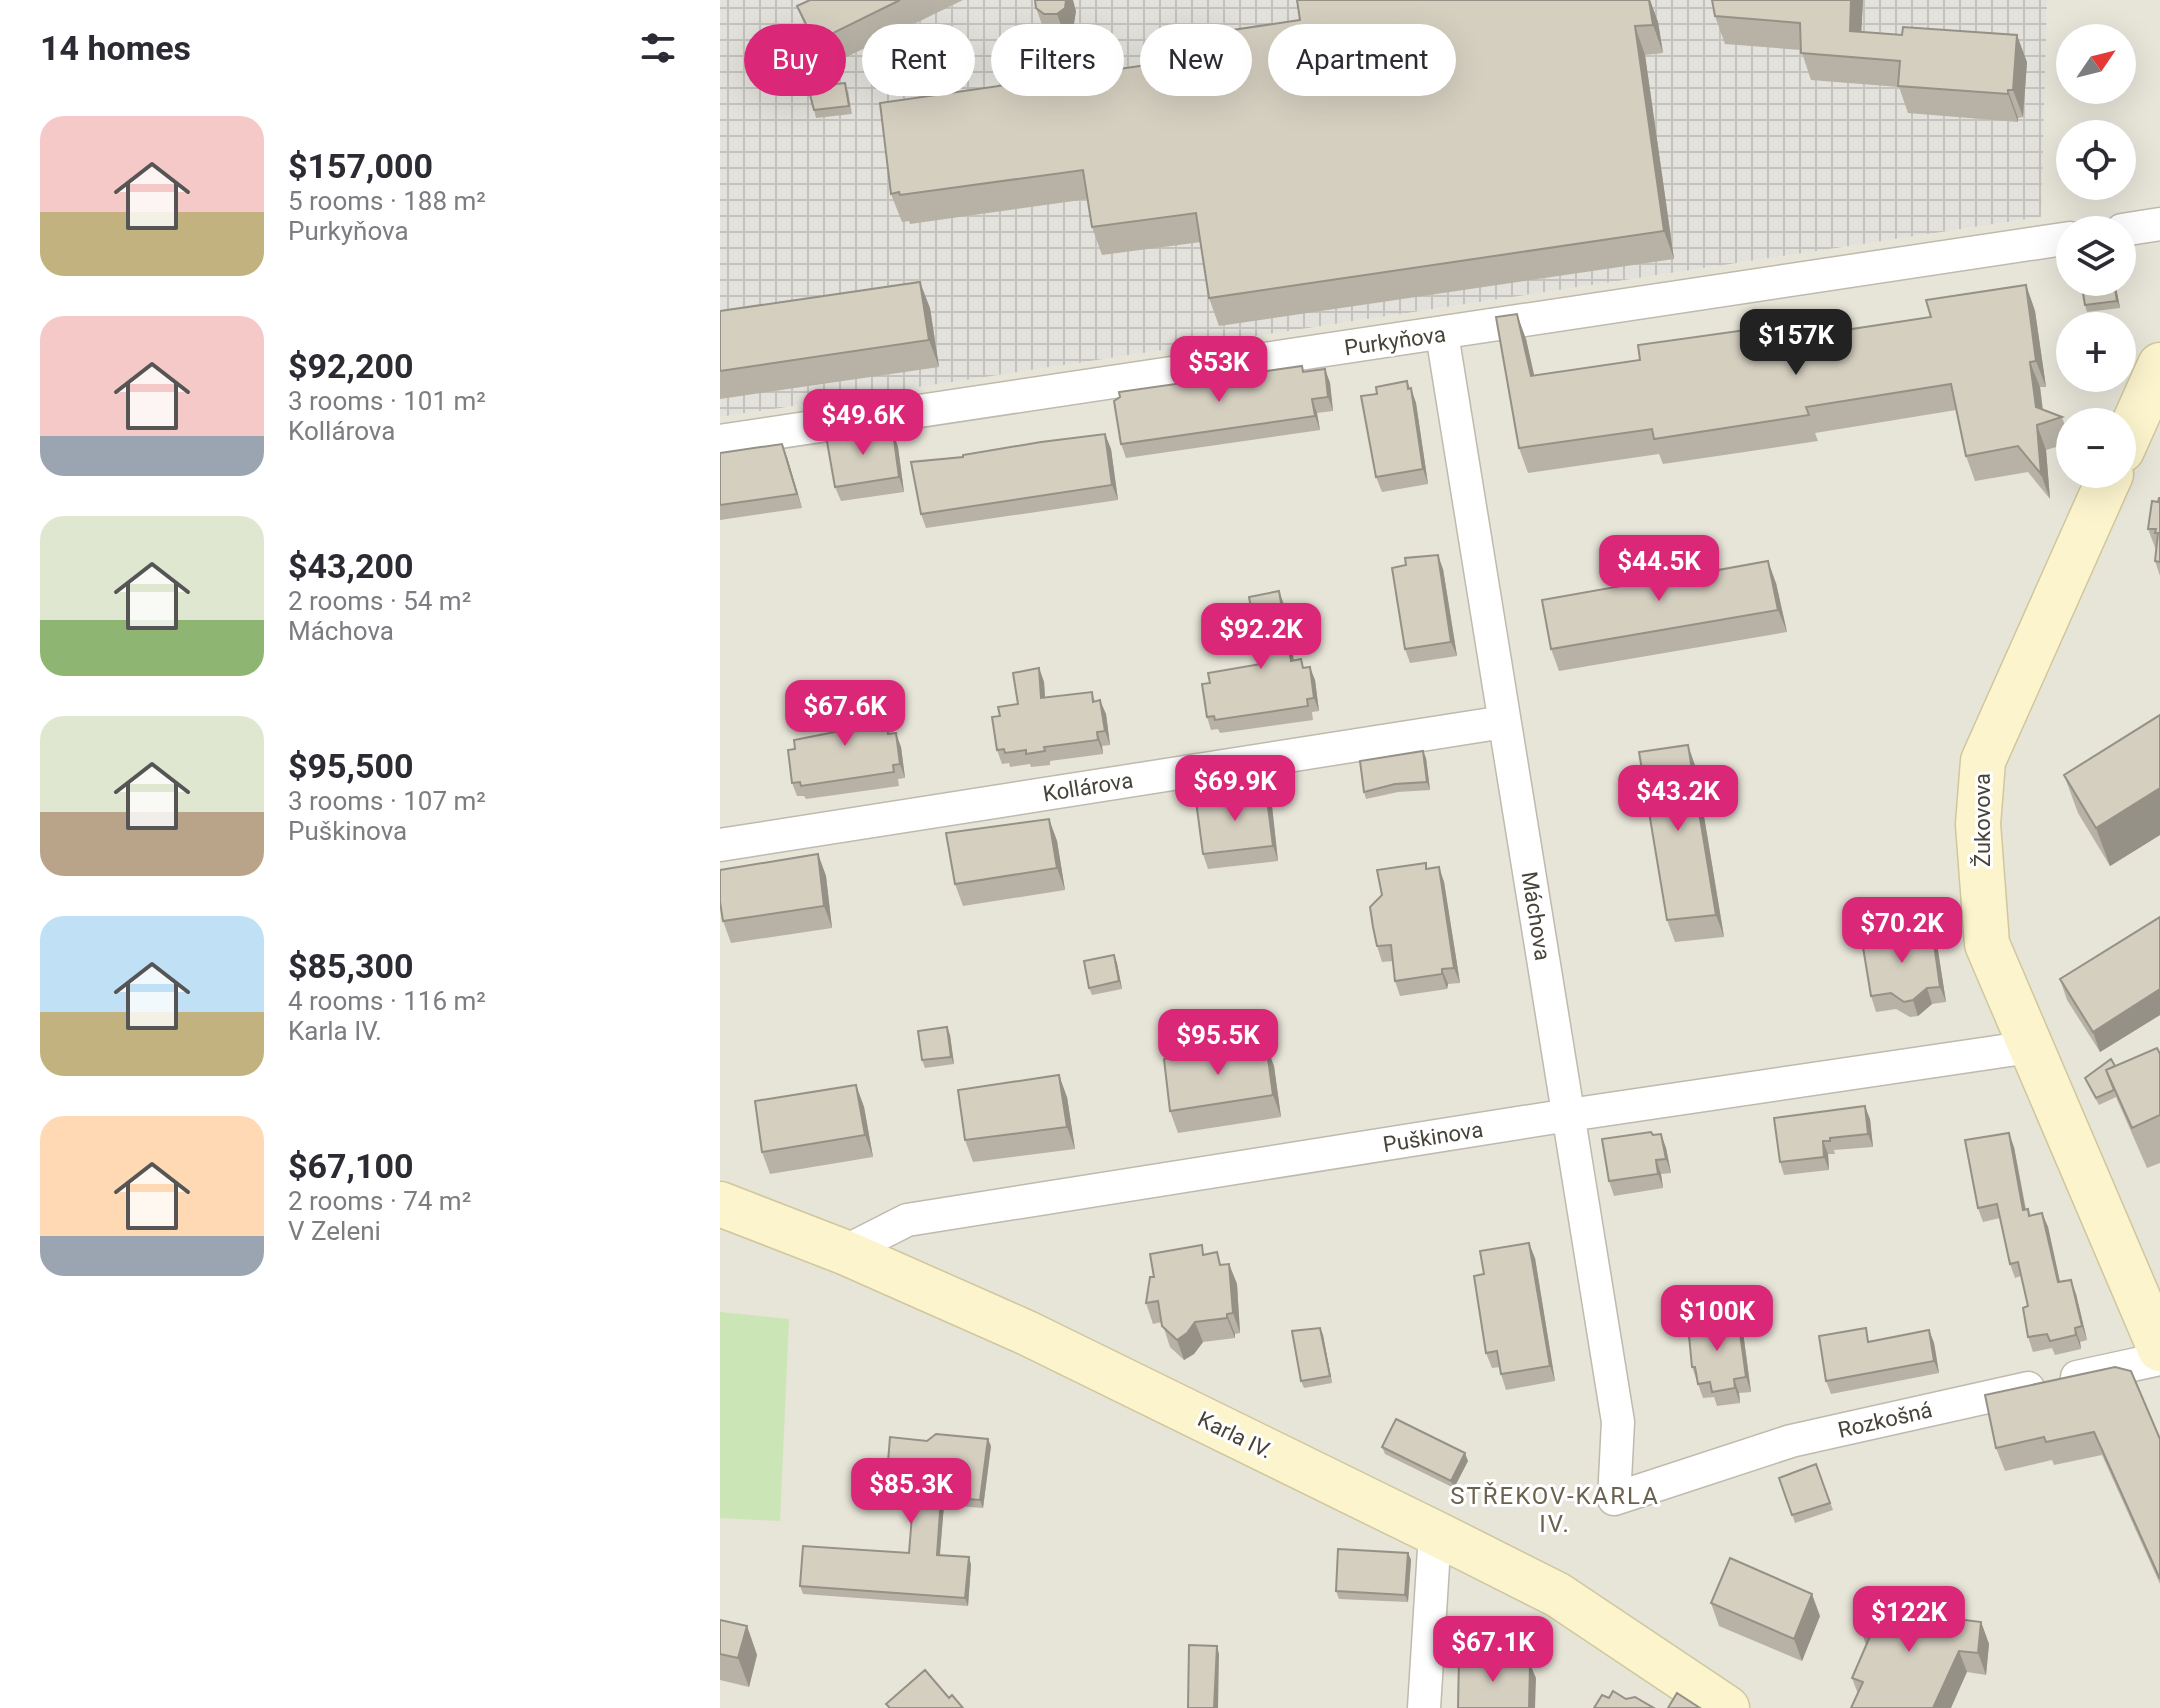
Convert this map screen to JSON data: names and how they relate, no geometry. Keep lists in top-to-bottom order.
{
  "streets": {
    "street": [
      "Purkyňova",
      "Kollárova",
      "Žukovova",
      "Máchova",
      "Puškinova",
      "Rozkošná",
      "Karla IV."
    ]
  },
  "crossings": [
    ["Purkyňova", "Máchova"],
    ["Kollárova", "Máchova"],
    ["Žukovova", "Puškinova"],
    ["Máchova", "Puškinova"],
    ["Máchova", "Rozkošná"],
    ["Puškinova", "Karla IV."]
  ],
  "districts": ["STŘEKOV-KARLA IV."],
  "north": "top right",
  "page": {
    "heading": "14 homes",
    "map_buttons": ["+", "−"],
    "chip": [
      "Buy",
      "Rent",
      "Filters",
      "New",
      "Apartment"
    ],
    "list": [
      {
        "name": "$157,000",
        "note": "5 rooms · 188 m² · Purkyňova"
      },
      {
        "name": "$92,200",
        "note": "3 rooms · 101 m² · Kollárova"
      },
      {
        "name": "$43,200",
        "note": "2 rooms · 54 m² · Máchova"
      },
      {
        "name": "$95,500",
        "note": "3 rooms · 107 m² · Puškinova"
      },
      {
        "name": "$85,300",
        "note": "4 rooms · 116 m² · Karla IV."
      },
      {
        "name": "$67,100",
        "note": "2 rooms · 74 m² · V Zeleni"
      }
    ],
    "price": [
      "$157K",
      "$53K",
      "$49.6K",
      "$44.5K",
      "$92.2K",
      "$67.6K",
      "$69.9K",
      "$43.2K",
      "$70.2K",
      "$95.5K",
      "$100K",
      "$85.3K",
      "$122K",
      "$67.1K"
    ]
  }
}
